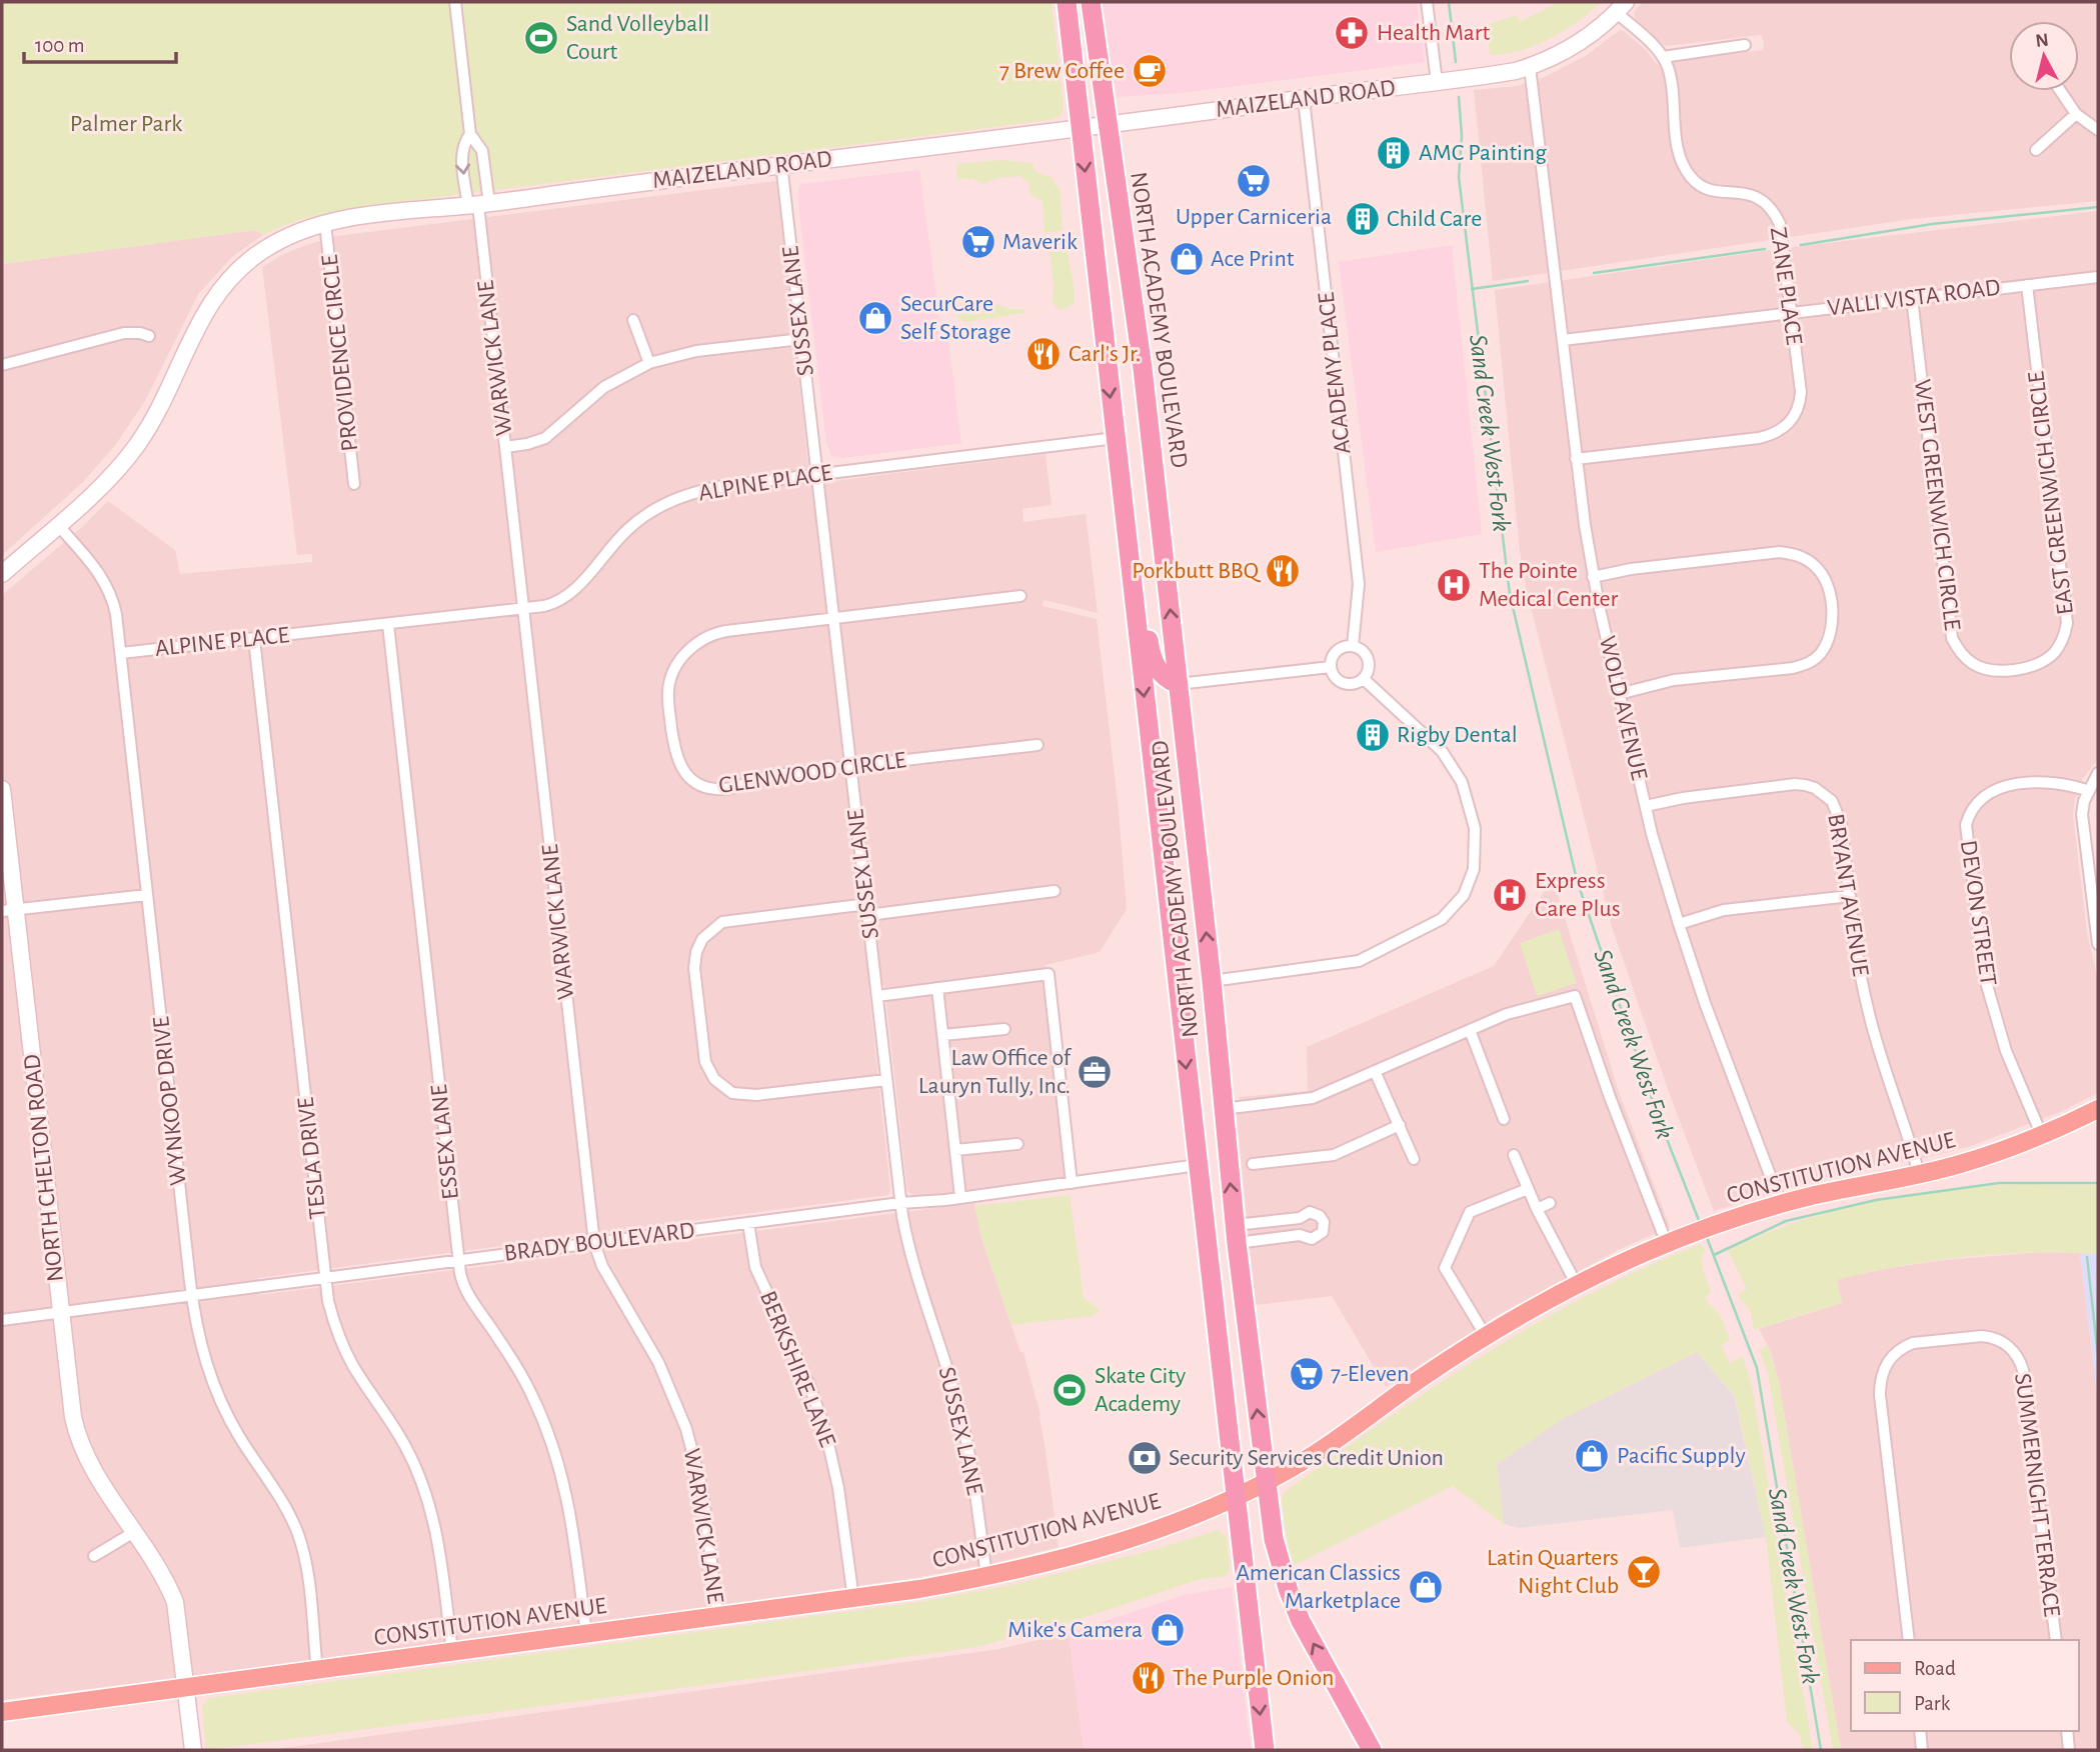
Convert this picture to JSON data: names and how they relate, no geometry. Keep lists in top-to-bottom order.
{
  "streets": {
    "highway": ["NORTH ACADEMY BOULEVARD"],
    "main road": ["MAIZELAND ROAD", "NORTH CHELTON ROAD", "CONSTITUTION AVENUE"],
    "street": [
      "ZANE PLACE",
      "VALLI VISTA ROAD",
      "SUSSEX LANE",
      "PROVIDENCE CIRCLE",
      "WARWICK LANE",
      "ACADEMY PLACE",
      "ALPINE PLACE",
      "EAST GREENWICH CIRCLE",
      "WEST GREENWICH CIRCLE",
      "WOLD AVENUE",
      "GLENWOOD CIRCLE",
      "BRYANT AVENUE",
      "DEVON STREET",
      "WYNKOOP DRIVE",
      "ESSEX LANE",
      "TESLA DRIVE",
      "BRADY BOULEVARD",
      "BERKSHIRE LANE",
      "SUMMERNIGHT TERRACE"
    ]
  },
  "crossings": [
    ["MAIZELAND ROAD", "ZANE PLACE"],
    ["MAIZELAND ROAD", "SUSSEX LANE"],
    ["MAIZELAND ROAD", "NORTH ACADEMY BOULEVARD"],
    ["MAIZELAND ROAD", "PROVIDENCE CIRCLE"],
    ["MAIZELAND ROAD", "WARWICK LANE"],
    ["MAIZELAND ROAD", "ACADEMY PLACE"],
    ["MAIZELAND ROAD", "WOLD AVENUE"],
    ["MAIZELAND ROAD", "WYNKOOP DRIVE"],
    ["ZANE PLACE", "VALLI VISTA ROAD"],
    ["ZANE PLACE", "WOLD AVENUE"],
    ["VALLI VISTA ROAD", "EAST GREENWICH CIRCLE"],
    ["VALLI VISTA ROAD", "WEST GREENWICH CIRCLE"],
    ["VALLI VISTA ROAD", "WOLD AVENUE"],
    ["SUSSEX LANE", "ALPINE PLACE"],
    ["SUSSEX LANE", "GLENWOOD CIRCLE"],
    ["SUSSEX LANE", "CONSTITUTION AVENUE"],
    ["SUSSEX LANE", "BRADY BOULEVARD"],
    ["NORTH ACADEMY BOULEVARD", "ALPINE PLACE"],
    ["NORTH ACADEMY BOULEVARD", "CONSTITUTION AVENUE"],
    ["NORTH ACADEMY BOULEVARD", "BRADY BOULEVARD"],
    ["WARWICK LANE", "ALPINE PLACE"],
    ["WARWICK LANE", "CONSTITUTION AVENUE"],
    ["WARWICK LANE", "BRADY BOULEVARD"],
    ["ALPINE PLACE", "WYNKOOP DRIVE"],
    ["ALPINE PLACE", "ESSEX LANE"],
    ["ALPINE PLACE", "TESLA DRIVE"],
    ["EAST GREENWICH CIRCLE", "WEST GREENWICH CIRCLE"],
    ["WOLD AVENUE", "BRYANT AVENUE"],
    ["WOLD AVENUE", "CONSTITUTION AVENUE"],
    ["BRYANT AVENUE", "CONSTITUTION AVENUE"],
    ["DEVON STREET", "CONSTITUTION AVENUE"],
    ["WYNKOOP DRIVE", "CONSTITUTION AVENUE"],
    ["WYNKOOP DRIVE", "BRADY BOULEVARD"],
    ["ESSEX LANE", "CONSTITUTION AVENUE"],
    ["ESSEX LANE", "BRADY BOULEVARD"],
    ["TESLA DRIVE", "CONSTITUTION AVENUE"],
    ["TESLA DRIVE", "BRADY BOULEVARD"],
    ["NORTH CHELTON ROAD", "CONSTITUTION AVENUE"],
    ["NORTH CHELTON ROAD", "BRADY BOULEVARD"],
    ["CONSTITUTION AVENUE", "BERKSHIRE LANE"],
    ["BRADY BOULEVARD", "BERKSHIRE LANE"]
  ],
  "water": ["Sand Creek West Fork"],
  "parks": ["Palmer Park"],
  "places": {
    "pharmacy": ["Health Mart"],
    "sports": ["Sand Volleyball Court", "Skate City Academy"],
    "cafe": ["7 Brew Coffee"],
    "building": ["AMC Painting", "Child Care", "Rigby Dental"],
    "supermarket": ["Upper Carniceria", "Maverik", "7-Eleven"],
    "shop": [
      "Ace Print",
      "SecurCare Self Storage",
      "Pacific Supply",
      "American Classics Marketplace",
      "Mike's Camera"
    ],
    "restaurant": ["Carl's Jr.", "Porkbutt BBQ", "The Purple Onion"],
    "hospital": ["The Pointe Medical Center", "Express Care Plus"],
    "office": ["Law Office of Lauryn Tully, Inc."],
    "bank": ["Security Services Credit Union"],
    "bar": ["Latin Quarters Night Club"]
  },
  "legend": ["Road", "Park"],
  "scale_bar": "100 m",
  "north": "top"
}
